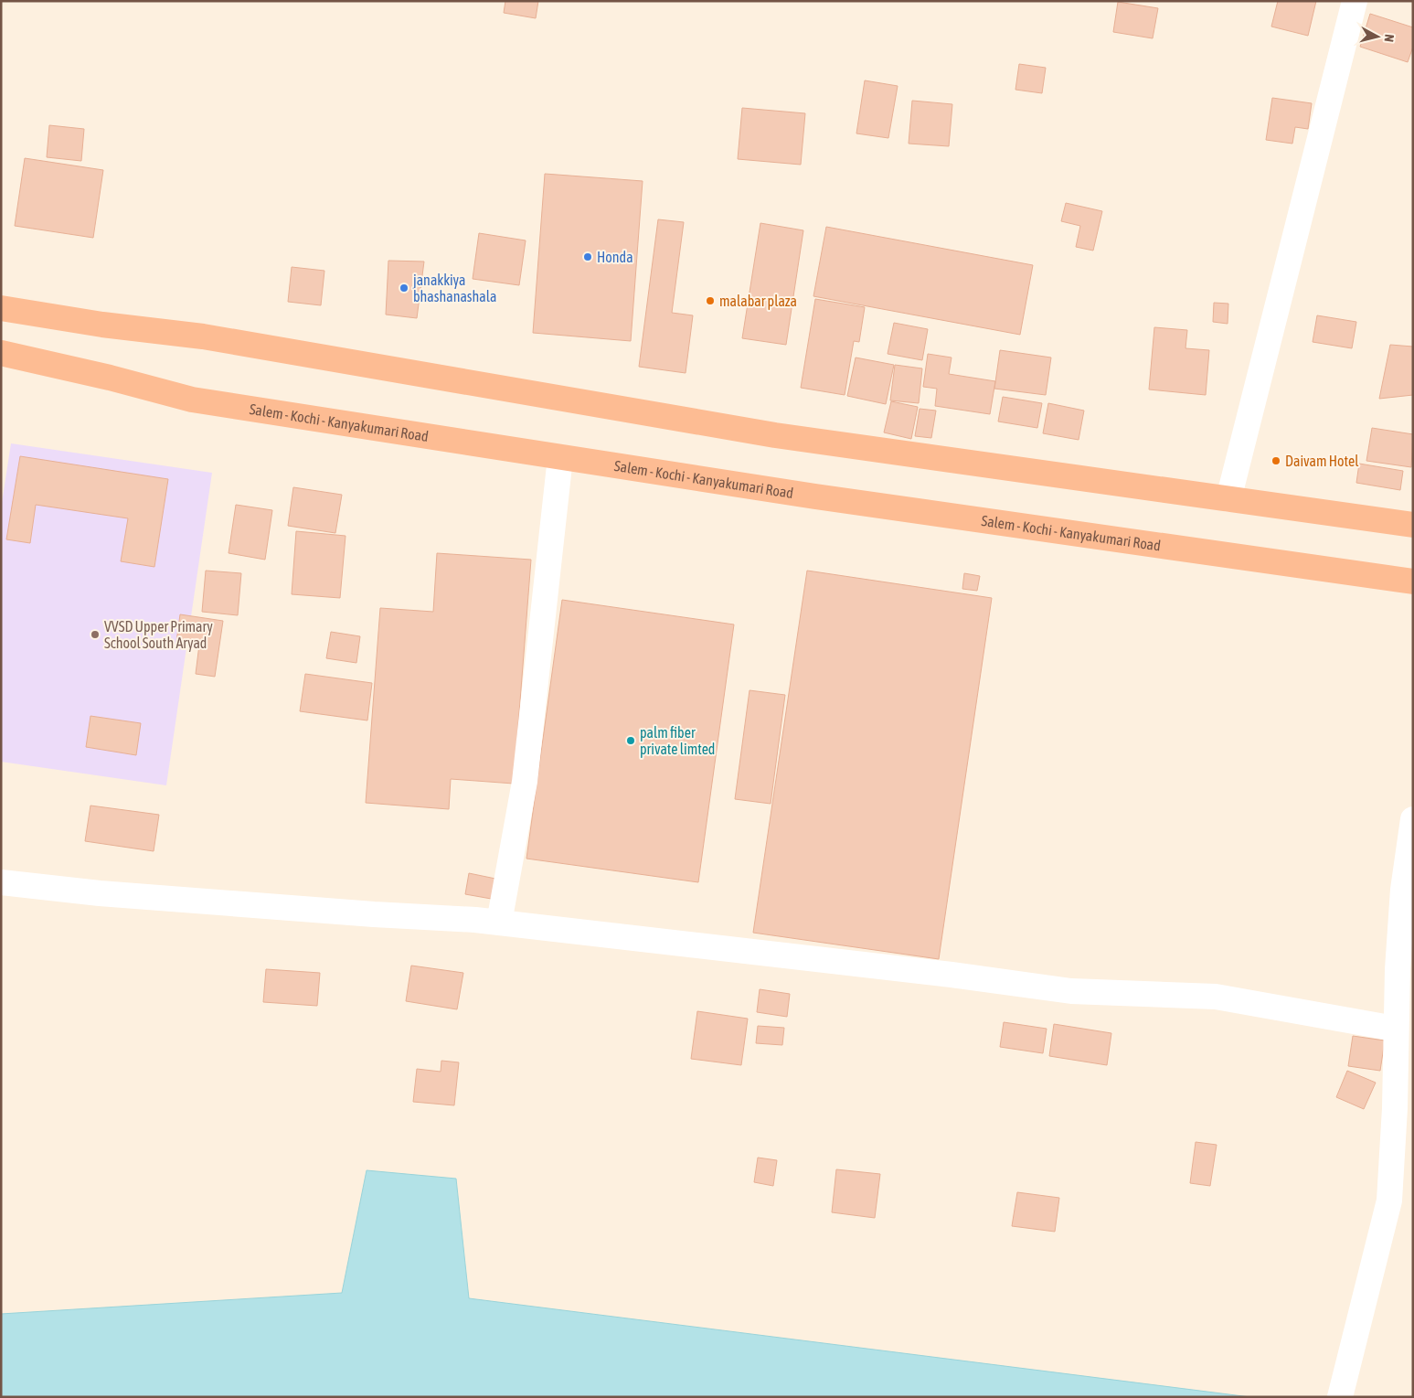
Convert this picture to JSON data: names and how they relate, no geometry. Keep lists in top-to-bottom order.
{
  "streets": {
    "highway": ["Salem - Kochi - Kanyakumari Road"]
  },
  "places": [
    "Honda",
    "janakkiya bhashanashala",
    "malabar plaza",
    "Daivam Hotel",
    "VVSD Upper Primary School South Aryad",
    "palm fiber private limted"
  ],
  "north": "right"
}
